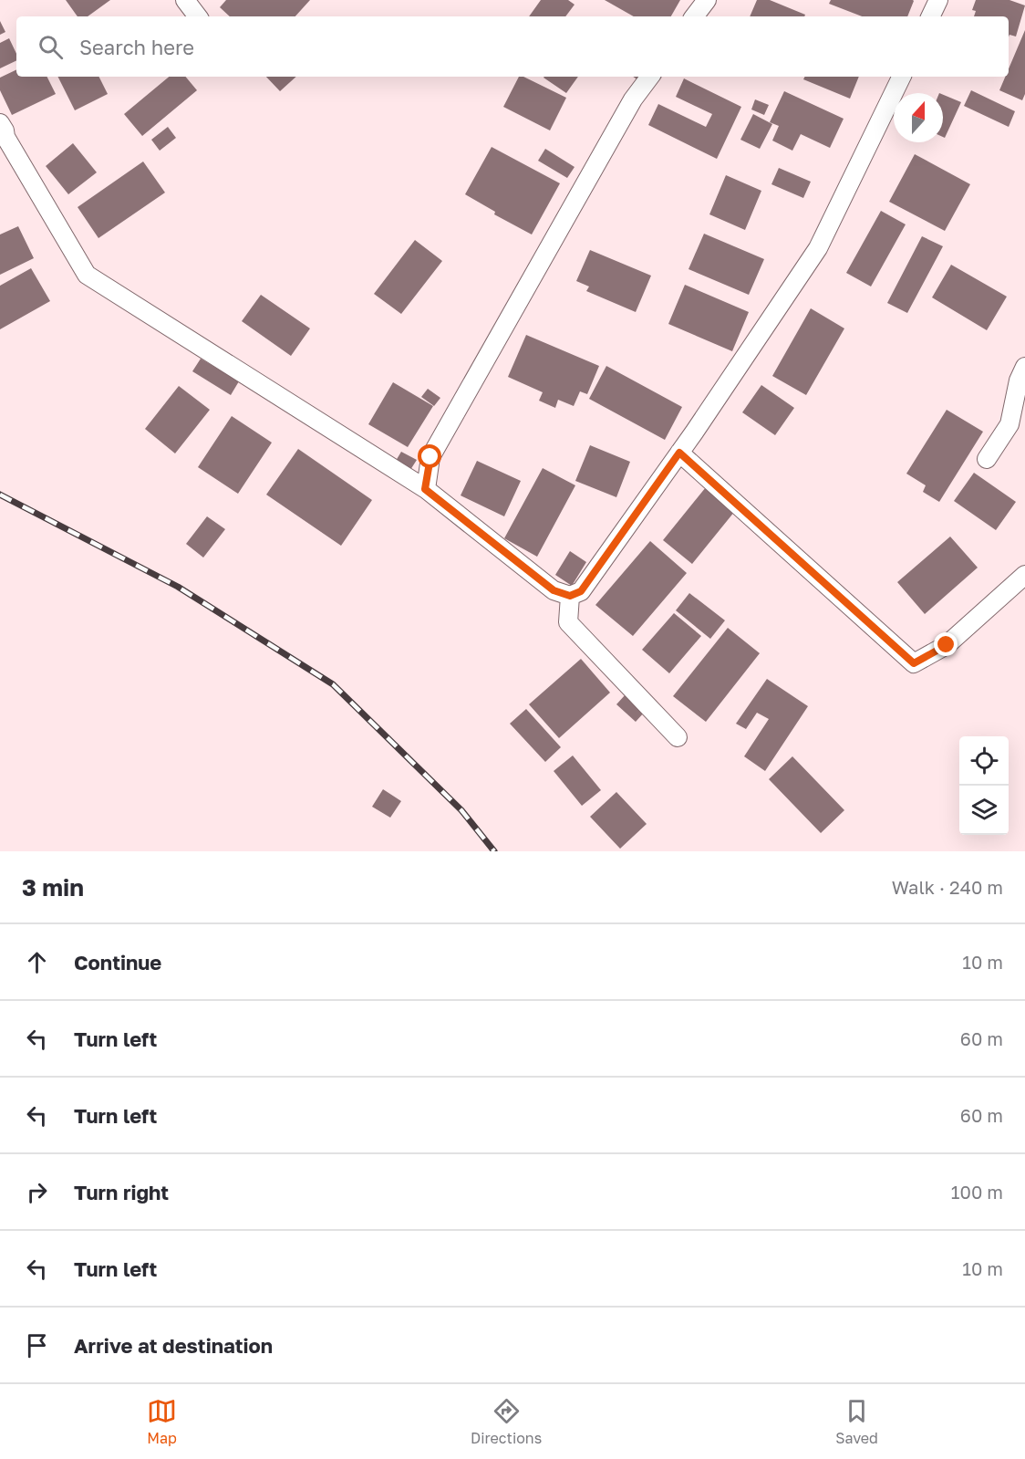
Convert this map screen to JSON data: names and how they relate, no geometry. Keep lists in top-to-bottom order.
{
  "north": "top",
  "page": {
    "search": "Search here",
    "heading": ["3 min", "Walk · 240 m"],
    "list": [
      ["Continue", "10 m"],
      ["Turn left", "60 m"],
      ["Turn left", "60 m"],
      ["Turn right", "100 m"],
      ["Turn left", "10 m"],
      "Arrive at destination"
    ],
    "nav": ["Map", "Directions", "Saved"]
  }
}
